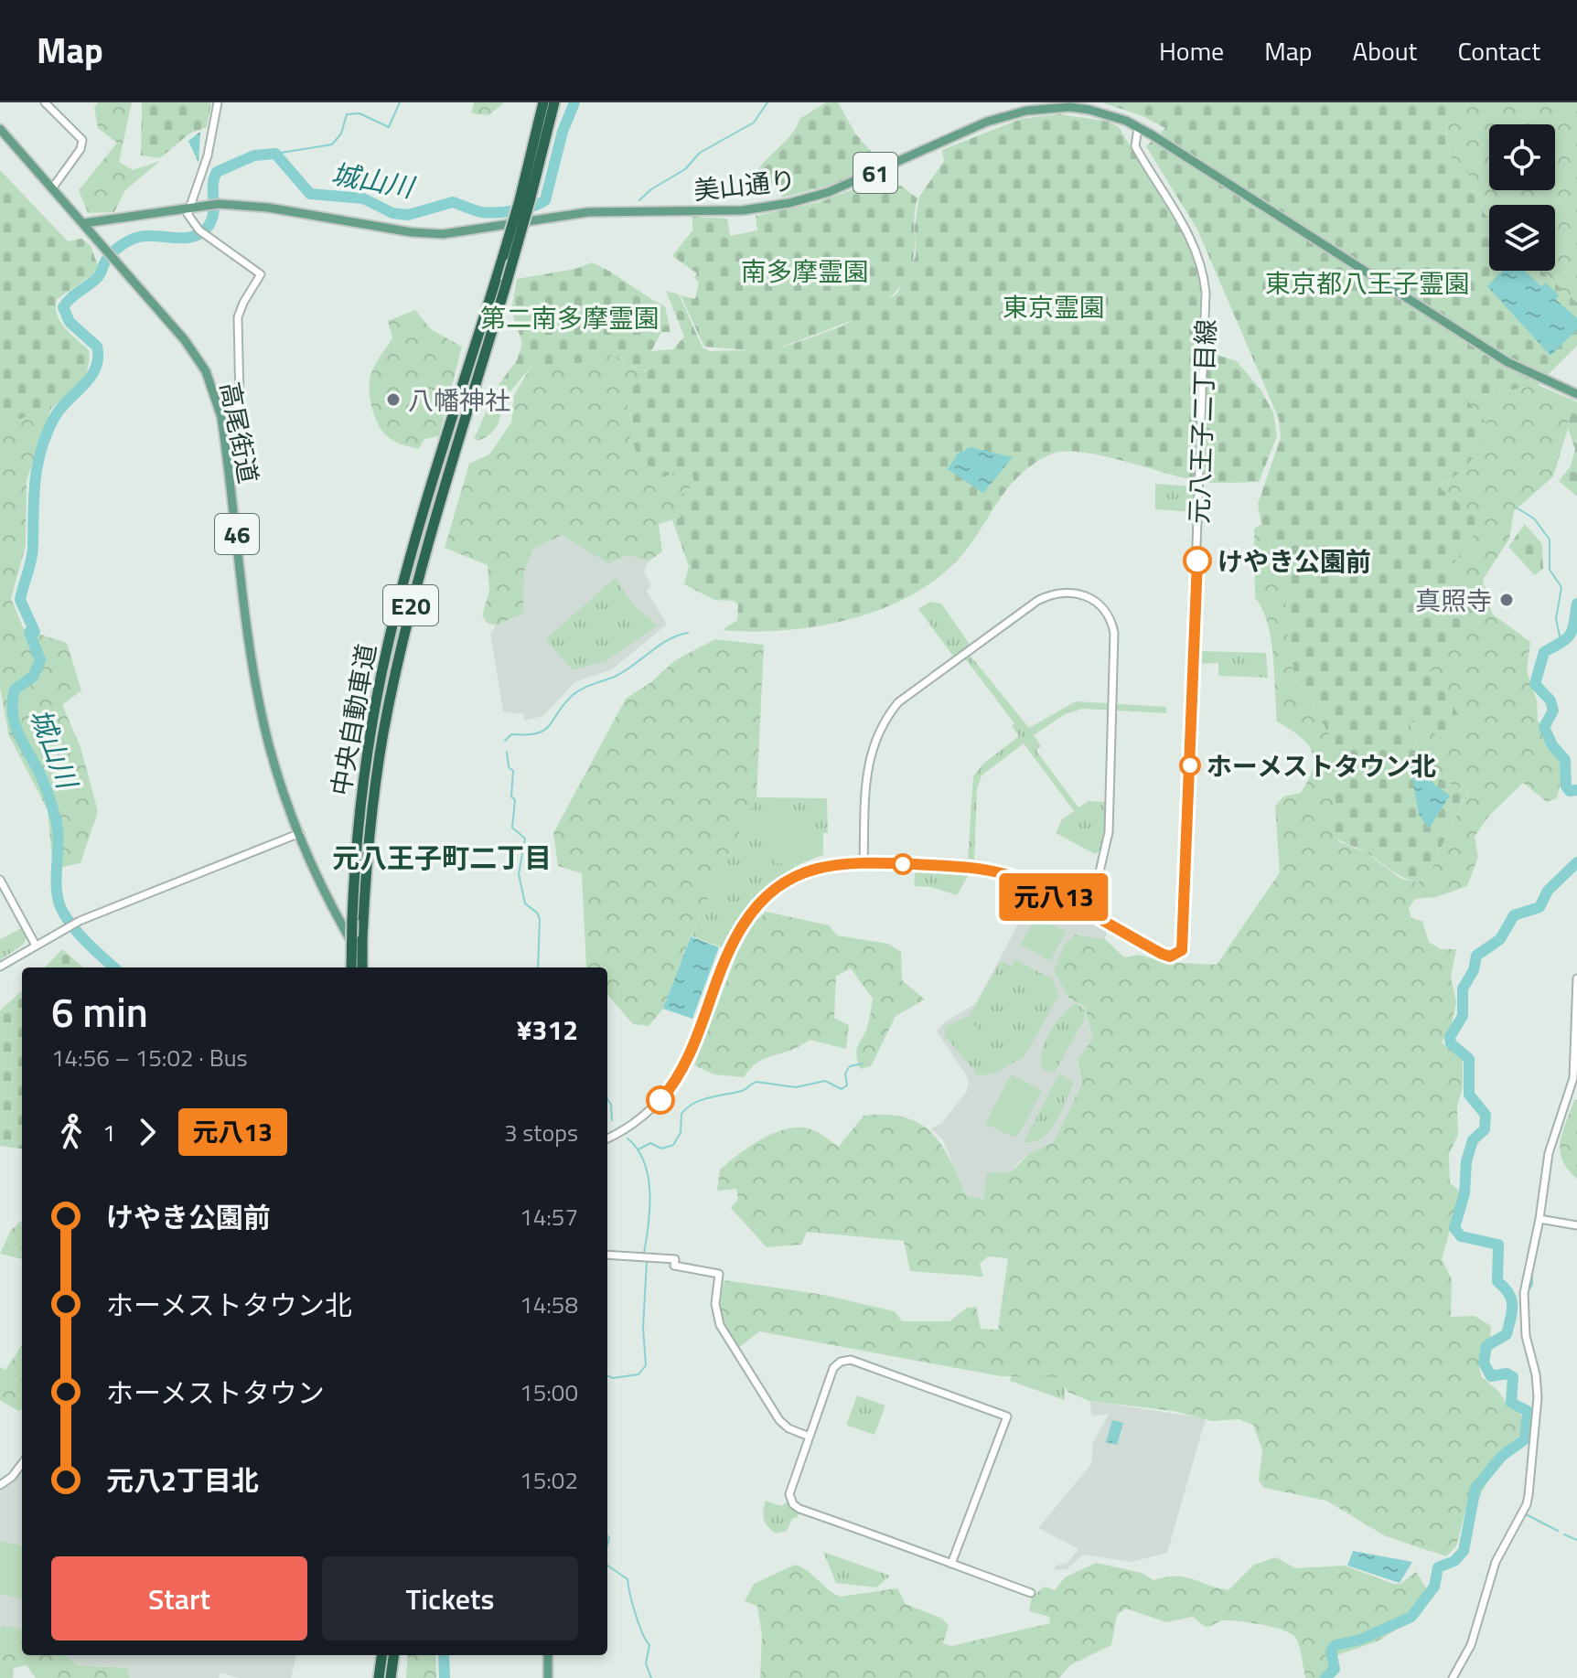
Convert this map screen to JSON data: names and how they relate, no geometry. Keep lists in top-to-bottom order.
{
  "streets": {
    "highway": ["E20", "中央自動車道"],
    "main road": [
      "61",
      "美山通り",
      "高尾街道",
      "46"
    ],
    "street": ["元八王子二丁目線"]
  },
  "crossings": [
    ["61", "美山通り"],
    ["61", "高尾街道"],
    ["美山通り", "元八王子二丁目線"]
  ],
  "districts": ["元八王子町二丁目"],
  "water": ["城山川"],
  "parks": [
    "南多摩霊園",
    "東京都八王子霊園",
    "東京霊園",
    "第二南多摩霊園"
  ],
  "places": [
    "八幡神社",
    "けやき公園前",
    "真照寺",
    "ホーメストタウン北"
  ],
  "lines": ["bus line 元八13"],
  "page": {
    "header": "Map",
    "nav": [
      "Home",
      "Map",
      "About",
      "Contact"
    ],
    "on_map": "元八13",
    "heading": ["6 min", "14:56 – 15:02 · Bus", "¥312"],
    "legs": ["1", "元八13", "3 stops"],
    "list": [
      {
        "name": "けやき公園前",
        "value": "14:57"
      },
      {
        "name": "ホーメストタウン北",
        "value": "14:58"
      },
      {
        "name": "ホーメストタウン",
        "value": "15:00"
      },
      {
        "name": "元八2丁目北",
        "value": "15:02"
      }
    ],
    "buttons": ["Start", "Tickets"]
  }
}
